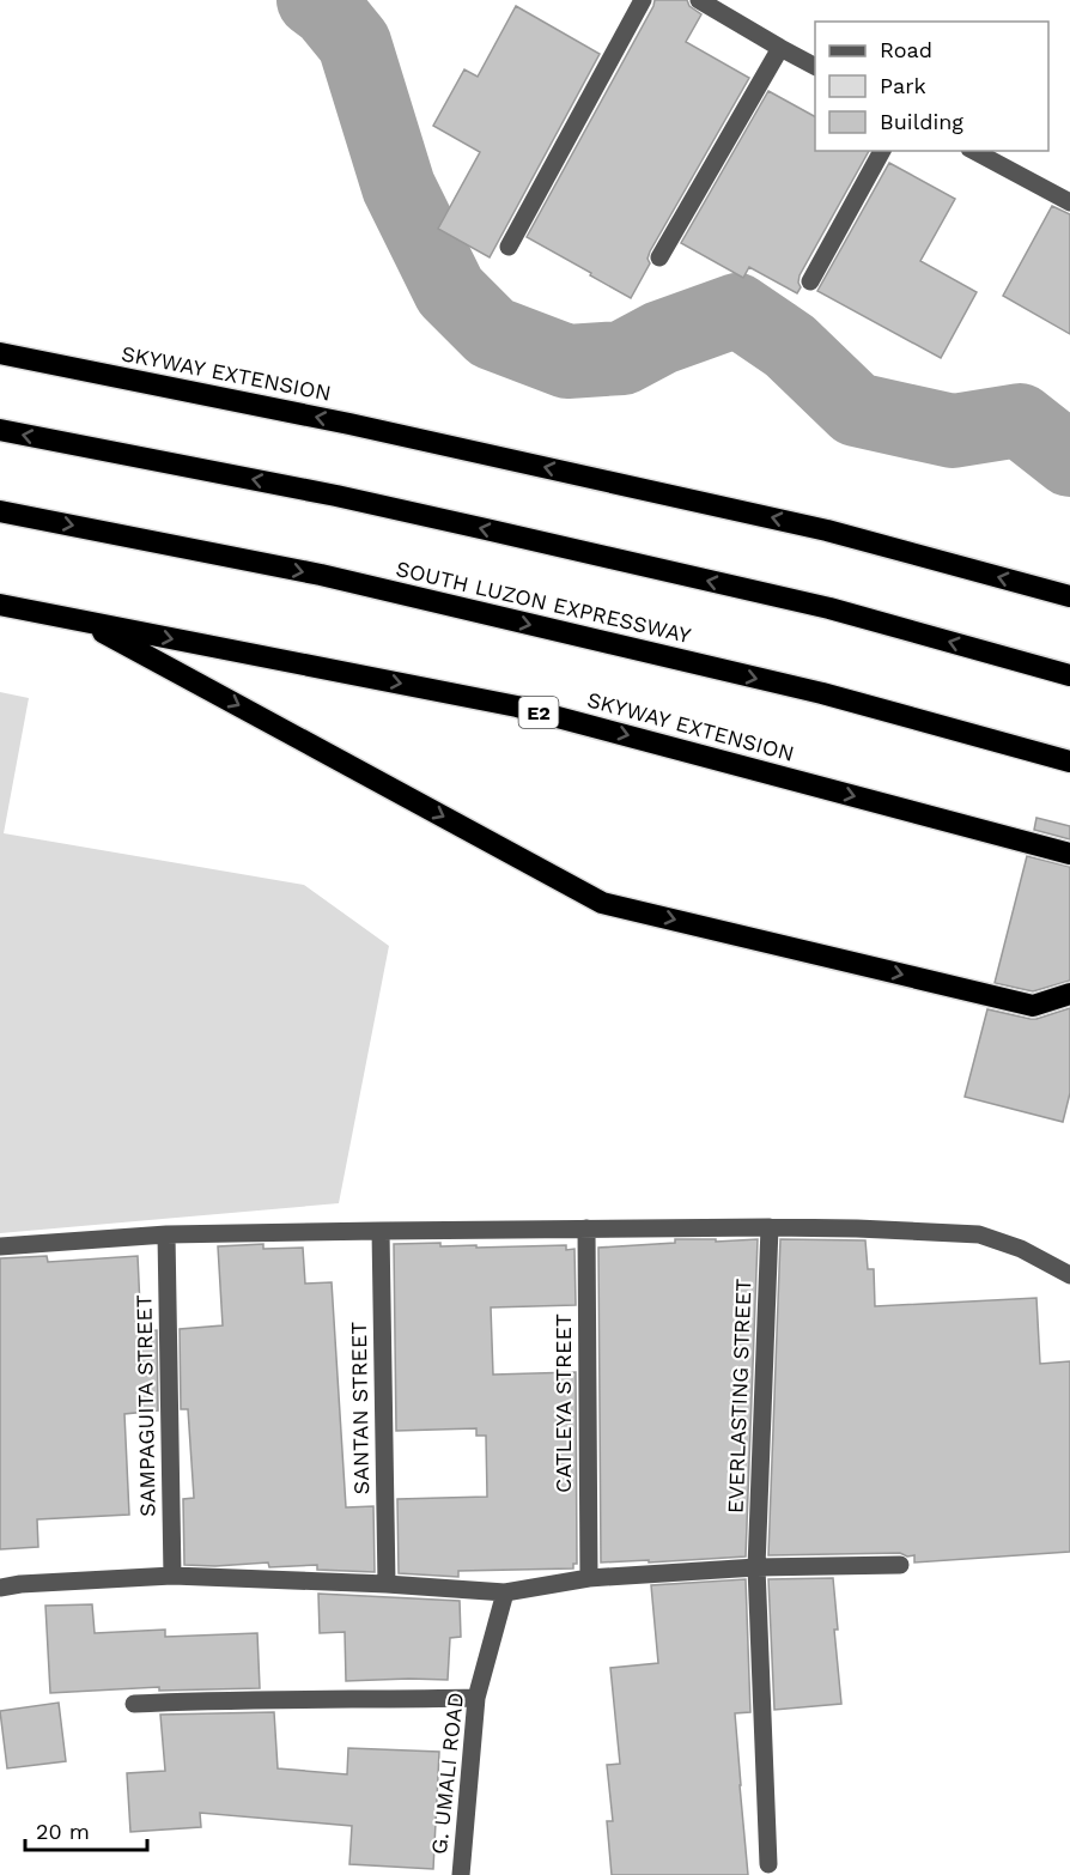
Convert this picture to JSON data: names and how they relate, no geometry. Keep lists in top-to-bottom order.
{
  "streets": {
    "highway": ["SKYWAY EXTENSION", "SOUTH LUZON EXPRESSWAY", "E2"],
    "street": [
      "EVERLASTING STREET",
      "CATLEYA STREET",
      "SAMPAGUITA STREET",
      "SANTAN STREET",
      "G. UMALI ROAD"
    ]
  },
  "legend": ["Road", "Park", "Building"],
  "scale_bar": "20 m"
}
